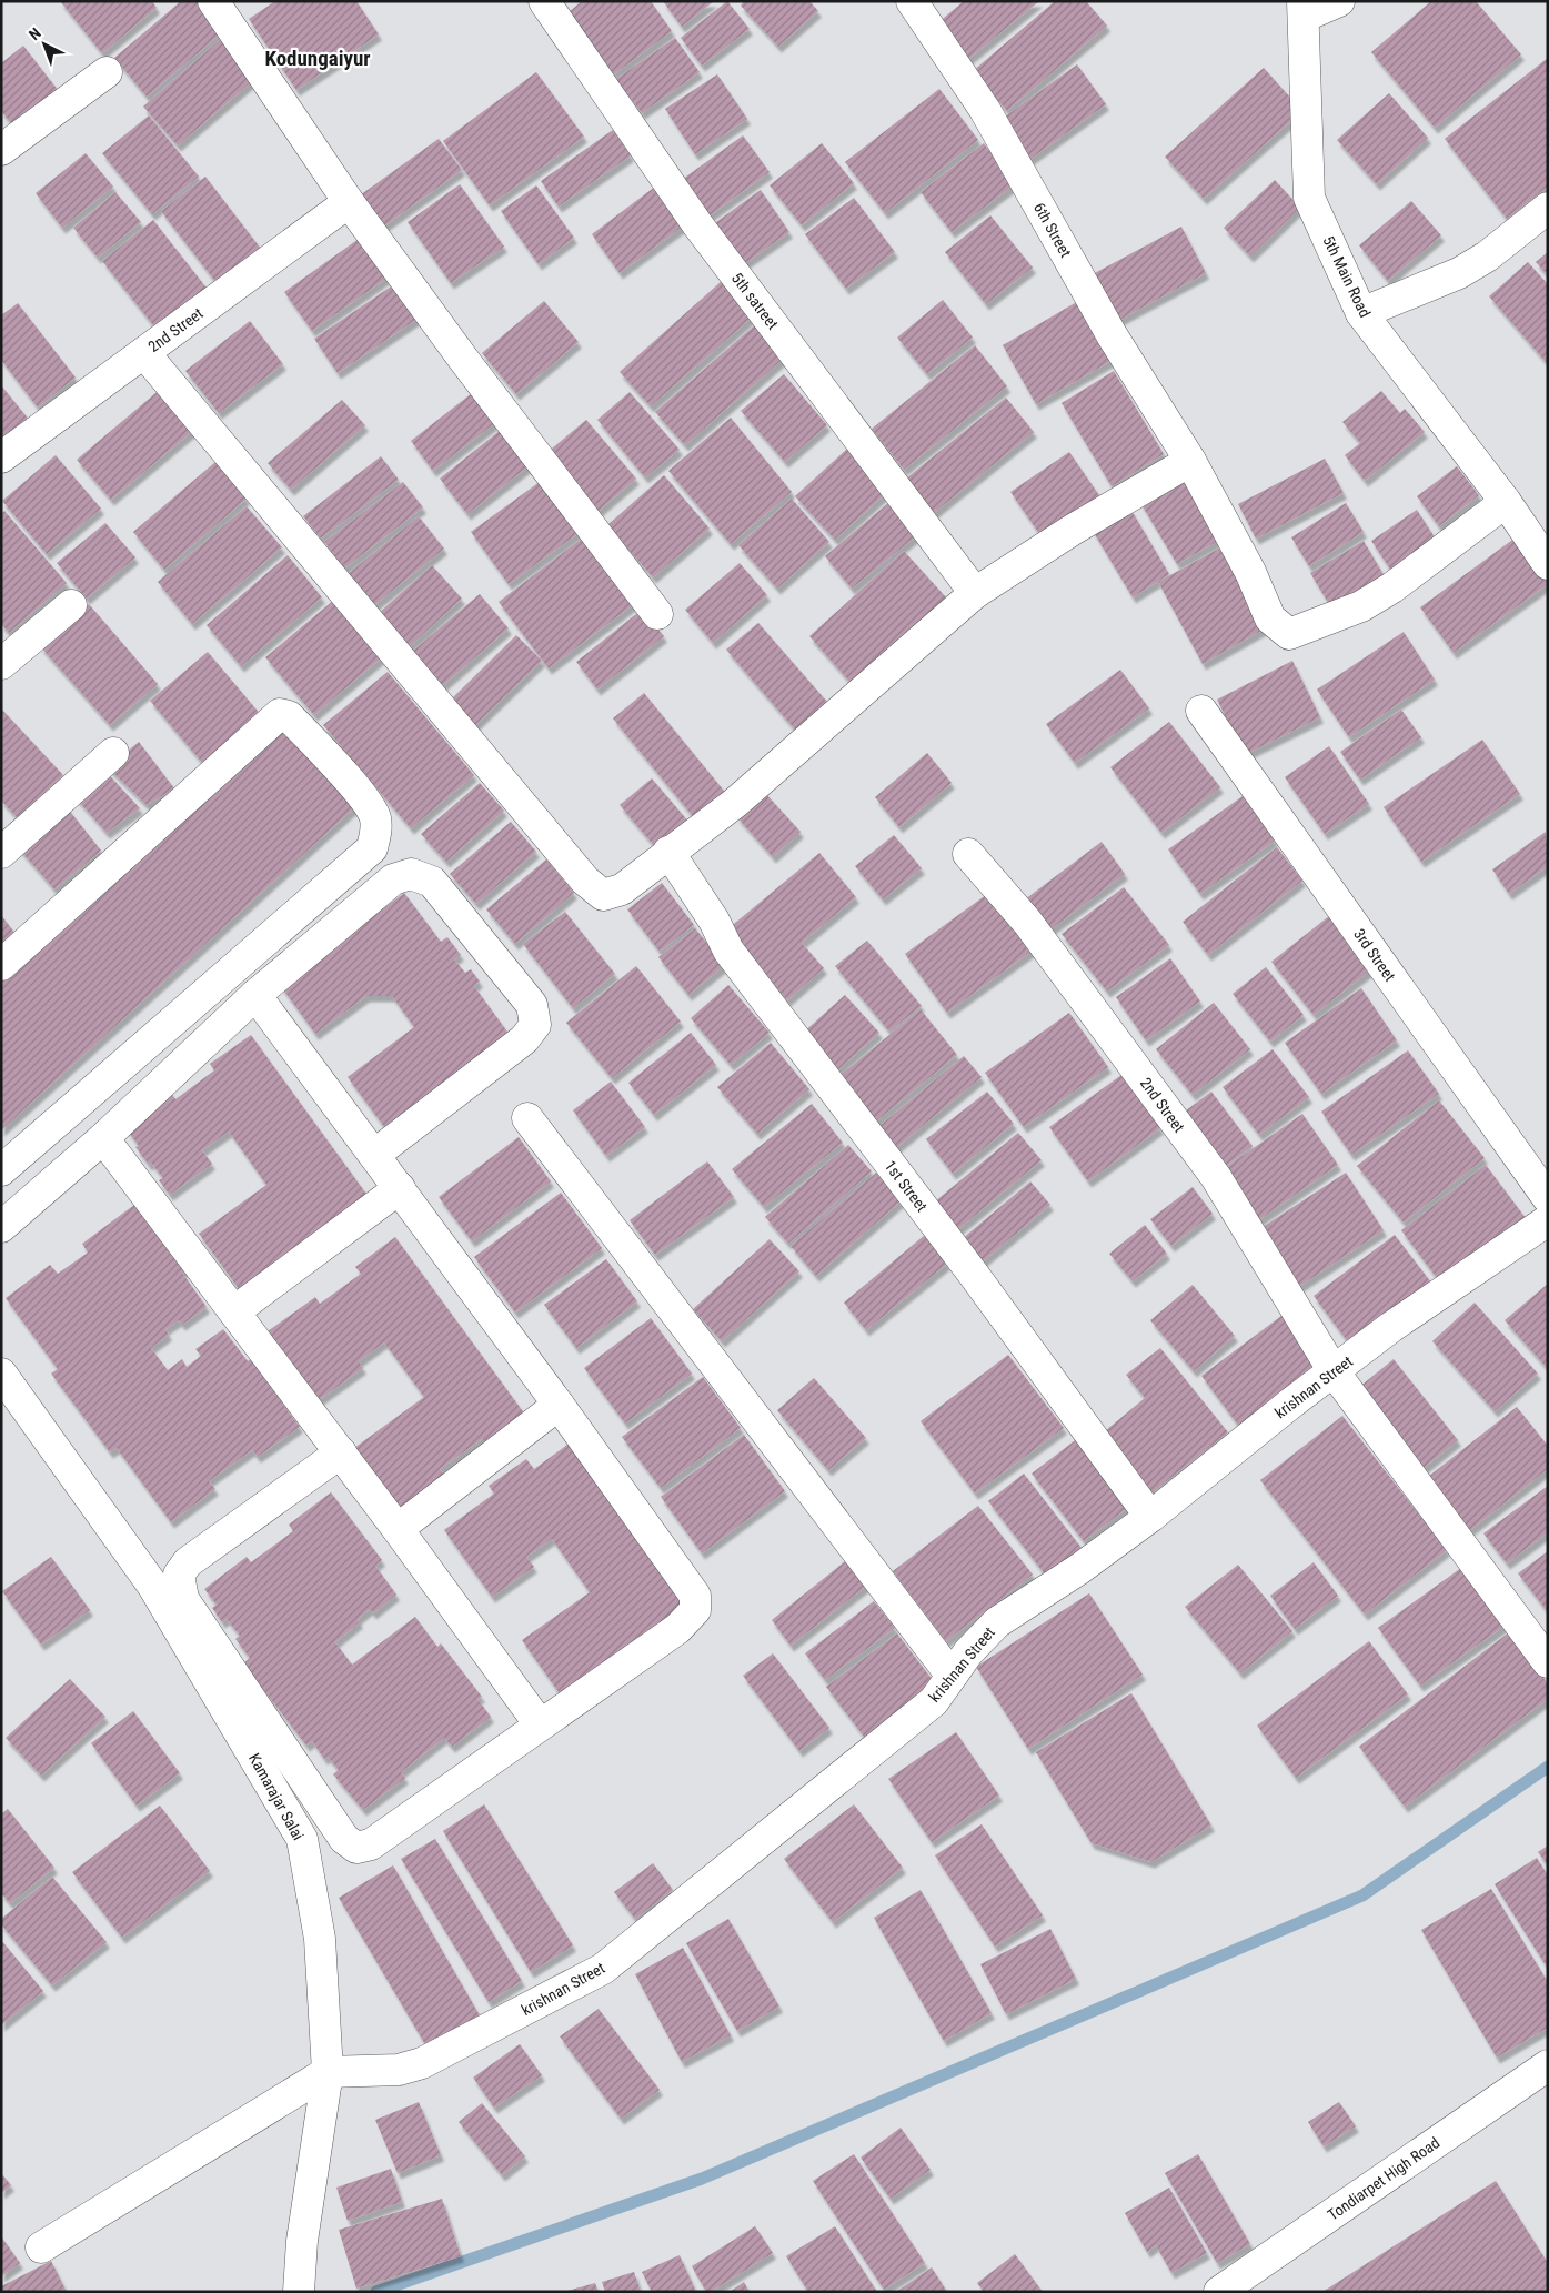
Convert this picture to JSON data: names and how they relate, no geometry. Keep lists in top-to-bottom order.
{
  "streets": {
    "street": [
      "6th Street",
      "5th Main Road",
      "5th satreet",
      "2nd Street",
      "3rd Street",
      "1st Street",
      "krishnan Street",
      "Kamarajar Salai",
      "Tondiarpet High Road"
    ]
  },
  "crossings": [
    ["6th Street", "5th Main Road"],
    ["2nd Street", "krishnan Street"],
    ["1st Street", "krishnan Street"],
    ["krishnan Street", "Kamarajar Salai"]
  ],
  "districts": ["Kodungaiyur"],
  "north": "top left"
}
